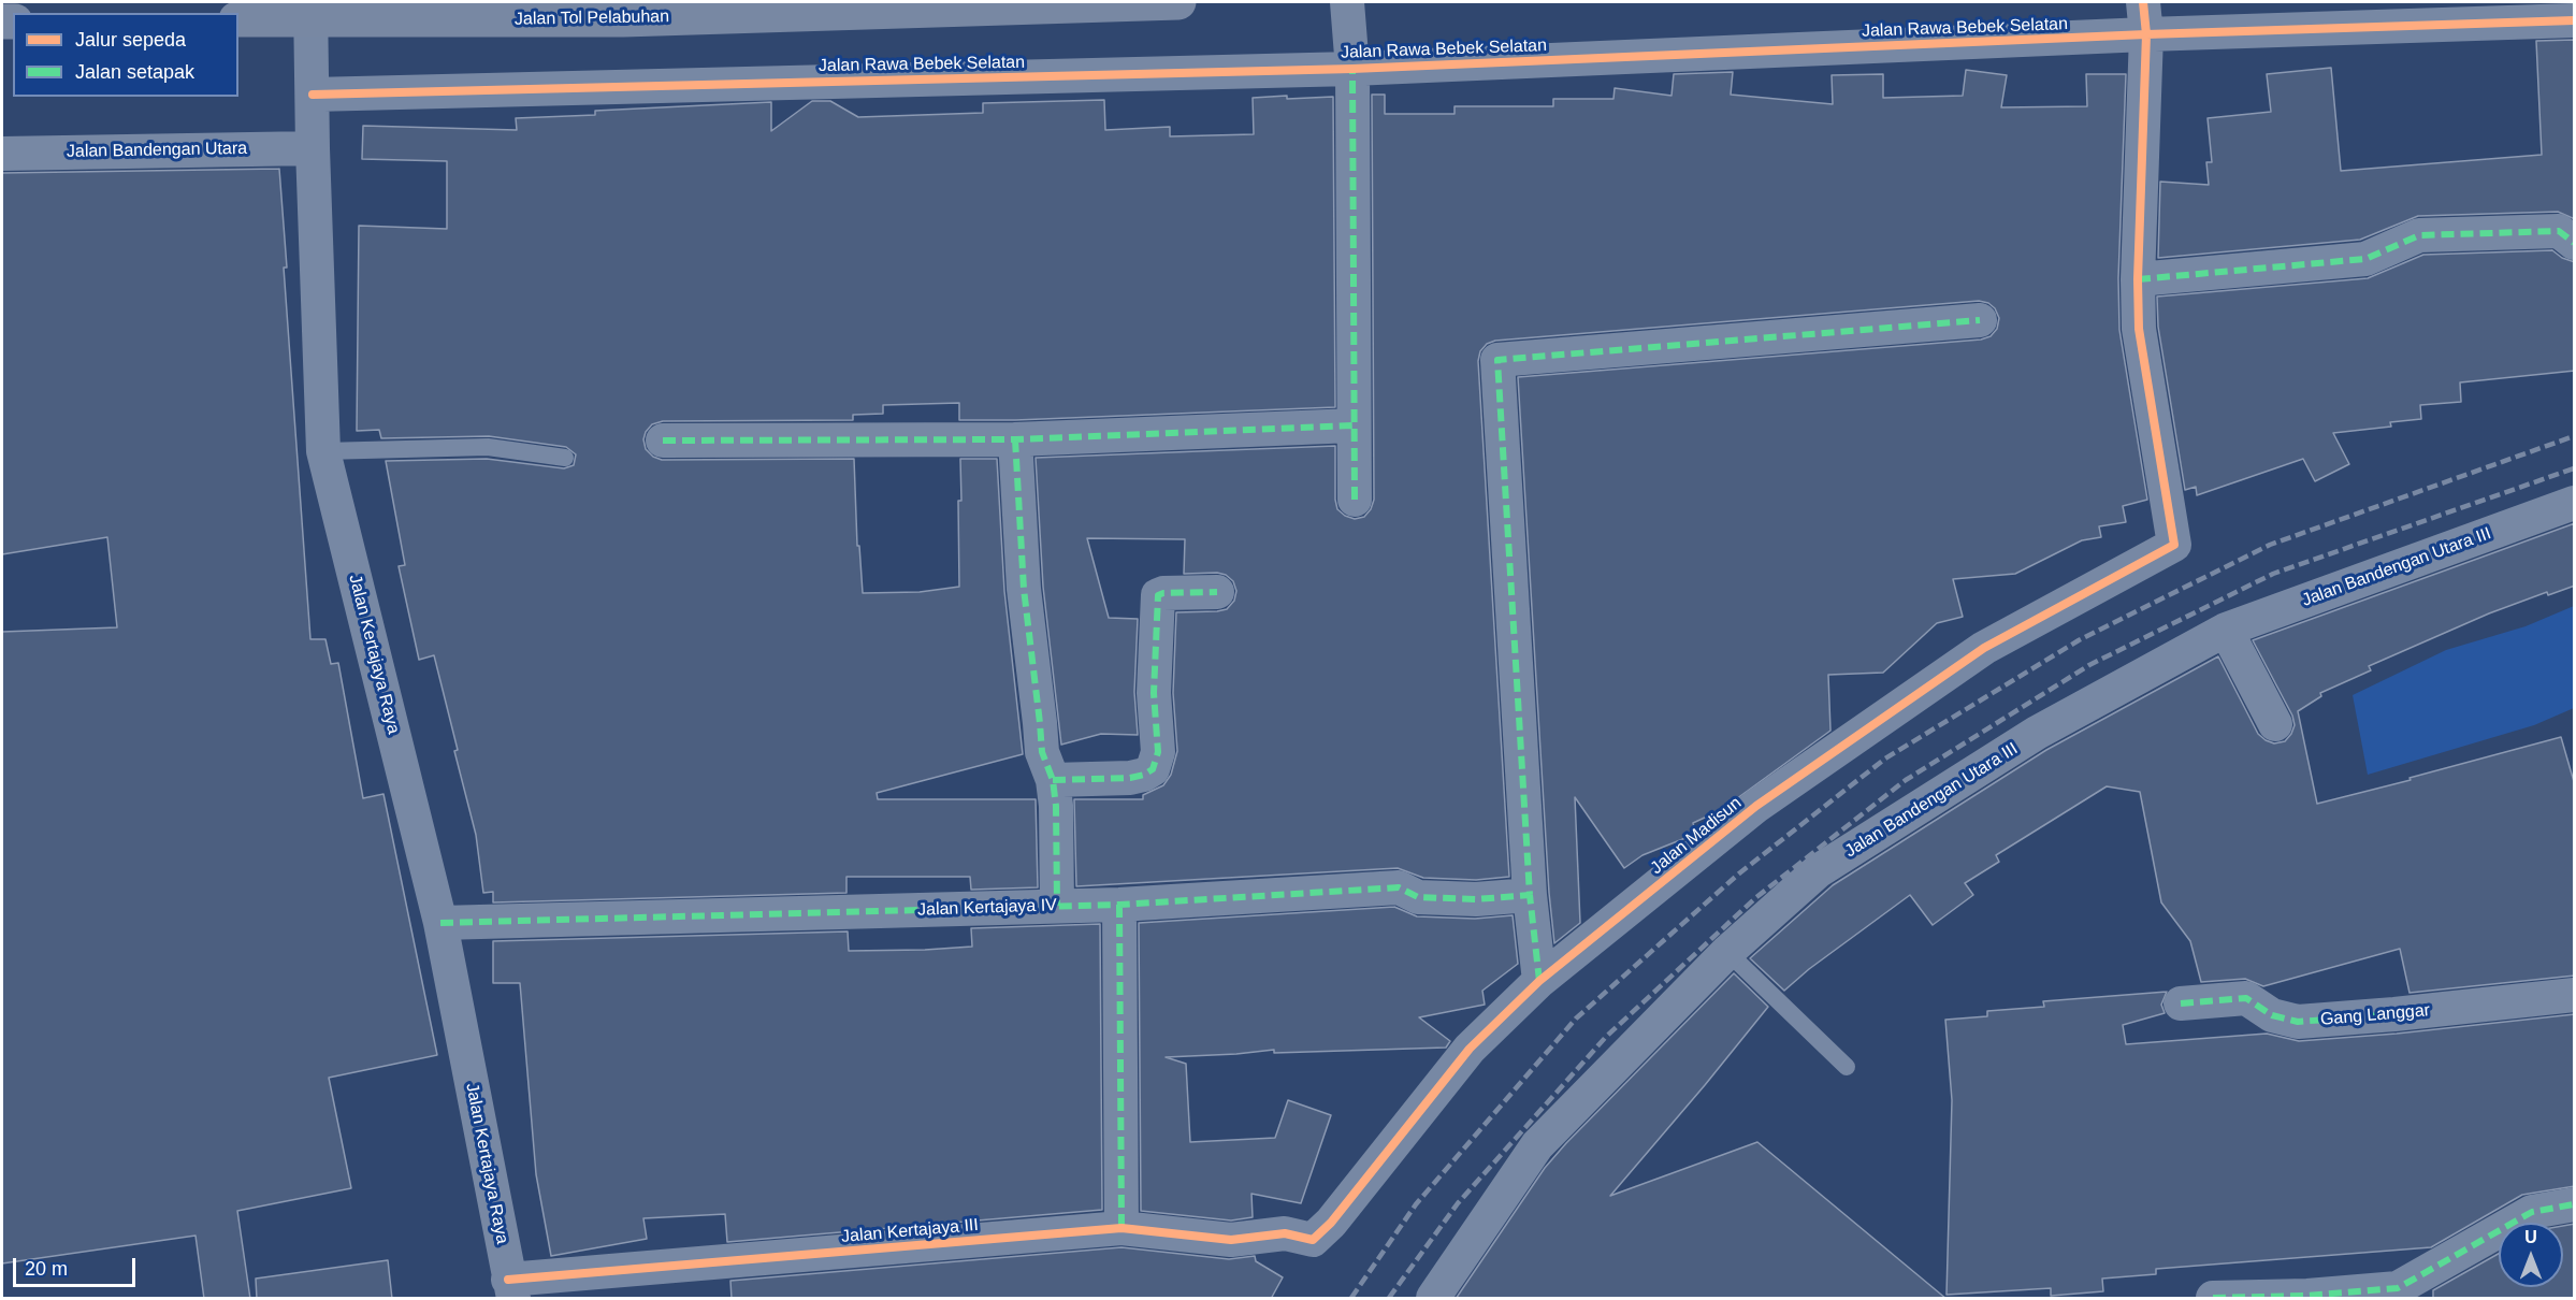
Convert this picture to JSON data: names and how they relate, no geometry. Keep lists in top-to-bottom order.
{
  "streets": {
    "highway": ["Jalan Tol Pelabuhan"],
    "street": [
      "Jalan Rawa Bebek Selatan",
      "Jalan Bandengan Utara",
      "Jalan Bandengan Utara III",
      "Jalan Kertajaya Raya",
      "Jalan Madisun",
      "Jalan Kertajaya IV",
      "Gang Langgar",
      "Jalan Kertajaya III"
    ]
  },
  "crossings": [
    ["Jalan Rawa Bebek Selatan", "Jalan Kertajaya Raya"],
    ["Jalan Bandengan Utara", "Jalan Kertajaya Raya"],
    ["Jalan Kertajaya Raya", "Jalan Kertajaya IV"],
    ["Jalan Kertajaya Raya", "Jalan Kertajaya III"],
    ["Jalan Madisun", "Jalan Kertajaya III"]
  ],
  "legend": ["Jalur sepeda", "Jalan setapak"],
  "scale_bar": "20 m",
  "north": "top"
}
